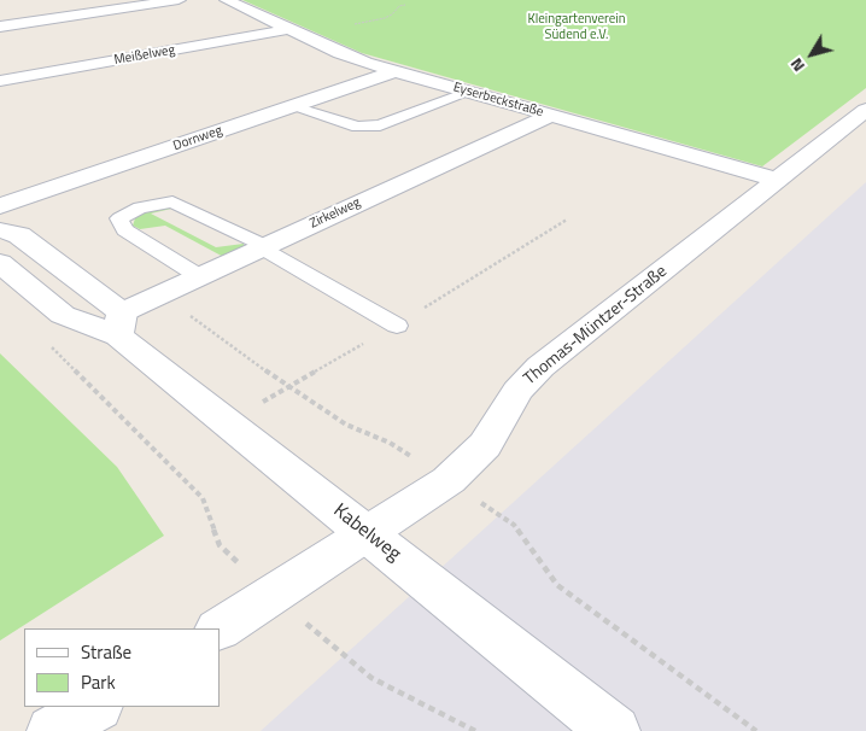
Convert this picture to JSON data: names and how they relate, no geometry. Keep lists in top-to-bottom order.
{
  "streets": {
    "street": [
      "Meißelweg",
      "Eyserbeckstraße",
      "Dornweg",
      "Zirkelweg",
      "Thomas-Müntzer-Straße",
      "Kabelweg"
    ]
  },
  "crossings": [
    ["Meißelweg", "Eyserbeckstraße"],
    ["Eyserbeckstraße", "Dornweg"],
    ["Eyserbeckstraße", "Zirkelweg"],
    ["Eyserbeckstraße", "Thomas-Müntzer-Straße"],
    ["Zirkelweg", "Kabelweg"],
    ["Thomas-Müntzer-Straße", "Kabelweg"]
  ],
  "parks": ["Kleingartenverein Südend e.V."],
  "legend": ["Straße", "Park"],
  "north": "bottom left"
}
